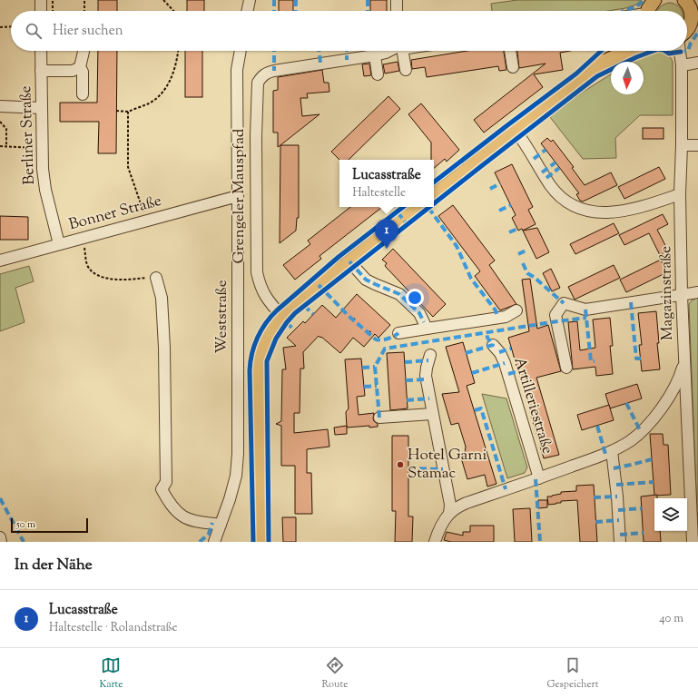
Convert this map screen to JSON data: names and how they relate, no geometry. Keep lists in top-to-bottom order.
{
  "streets": {
    "street": [
      "Berliner Straße",
      "Grengeler Mauspfad",
      "Bonner Straße",
      "Magazinstraße",
      "Weststraße",
      "Artilleriestraße"
    ]
  },
  "crossings": [
    ["Berliner Straße", "Bonner Straße"],
    ["Bonner Straße", "Weststraße"],
    ["Magazinstraße", "Artilleriestraße"]
  ],
  "places": ["Hotel Garni Stamac"],
  "scale_bar": "50 m",
  "north": "bottom",
  "page": {
    "search": "Hier suchen",
    "popup": ["Lucasstraße", "Haltestelle"],
    "pins": "1",
    "scale": "50 m",
    "heading": "In der Nähe",
    "list": [
      {
        "mark": "1",
        "name": "Lucasstraße",
        "note": "Haltestelle · Rolandstraße",
        "value": "40 m"
      }
    ],
    "nav": ["Karte", "Route", "Gespeichert"]
  }
}
